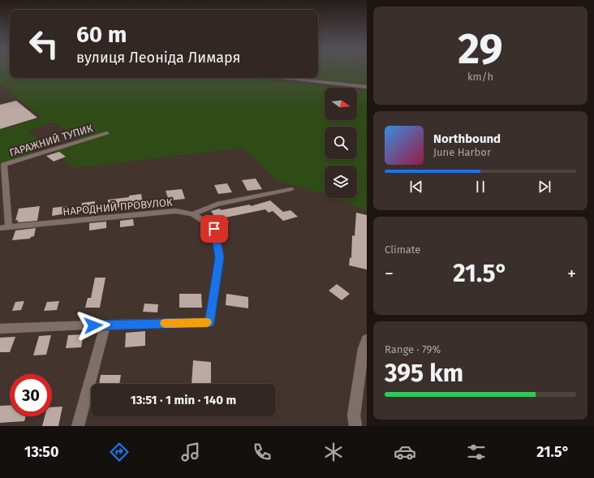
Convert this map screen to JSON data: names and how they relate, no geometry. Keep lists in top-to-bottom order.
{
  "streets": {
    "street": ["ГАРАЖНИЙ ТУПИК", "НАРОДНИЙ ПРОВУЛОК"]
  },
  "crossings": [
    ["ГАРАЖНИЙ ТУПИК", "НАРОДНИЙ ПРОВУЛОК"]
  ],
  "north": "right",
  "page": {
    "tile": [
      ["29", "km/h"],
      "Climate",
      ["Range · 79%", "395 km"]
    ],
    "turn": ["60 m", "вулиця Леоніда Лимаря"],
    "song": ["Northbound", "June Harbor"],
    "heat": ["−", "21.5°", "+"],
    "limit": "30",
    "trip": "13:51 · 1 min · 140 m",
    "tabs": ["13:50", "21.5°"]
  }
}
